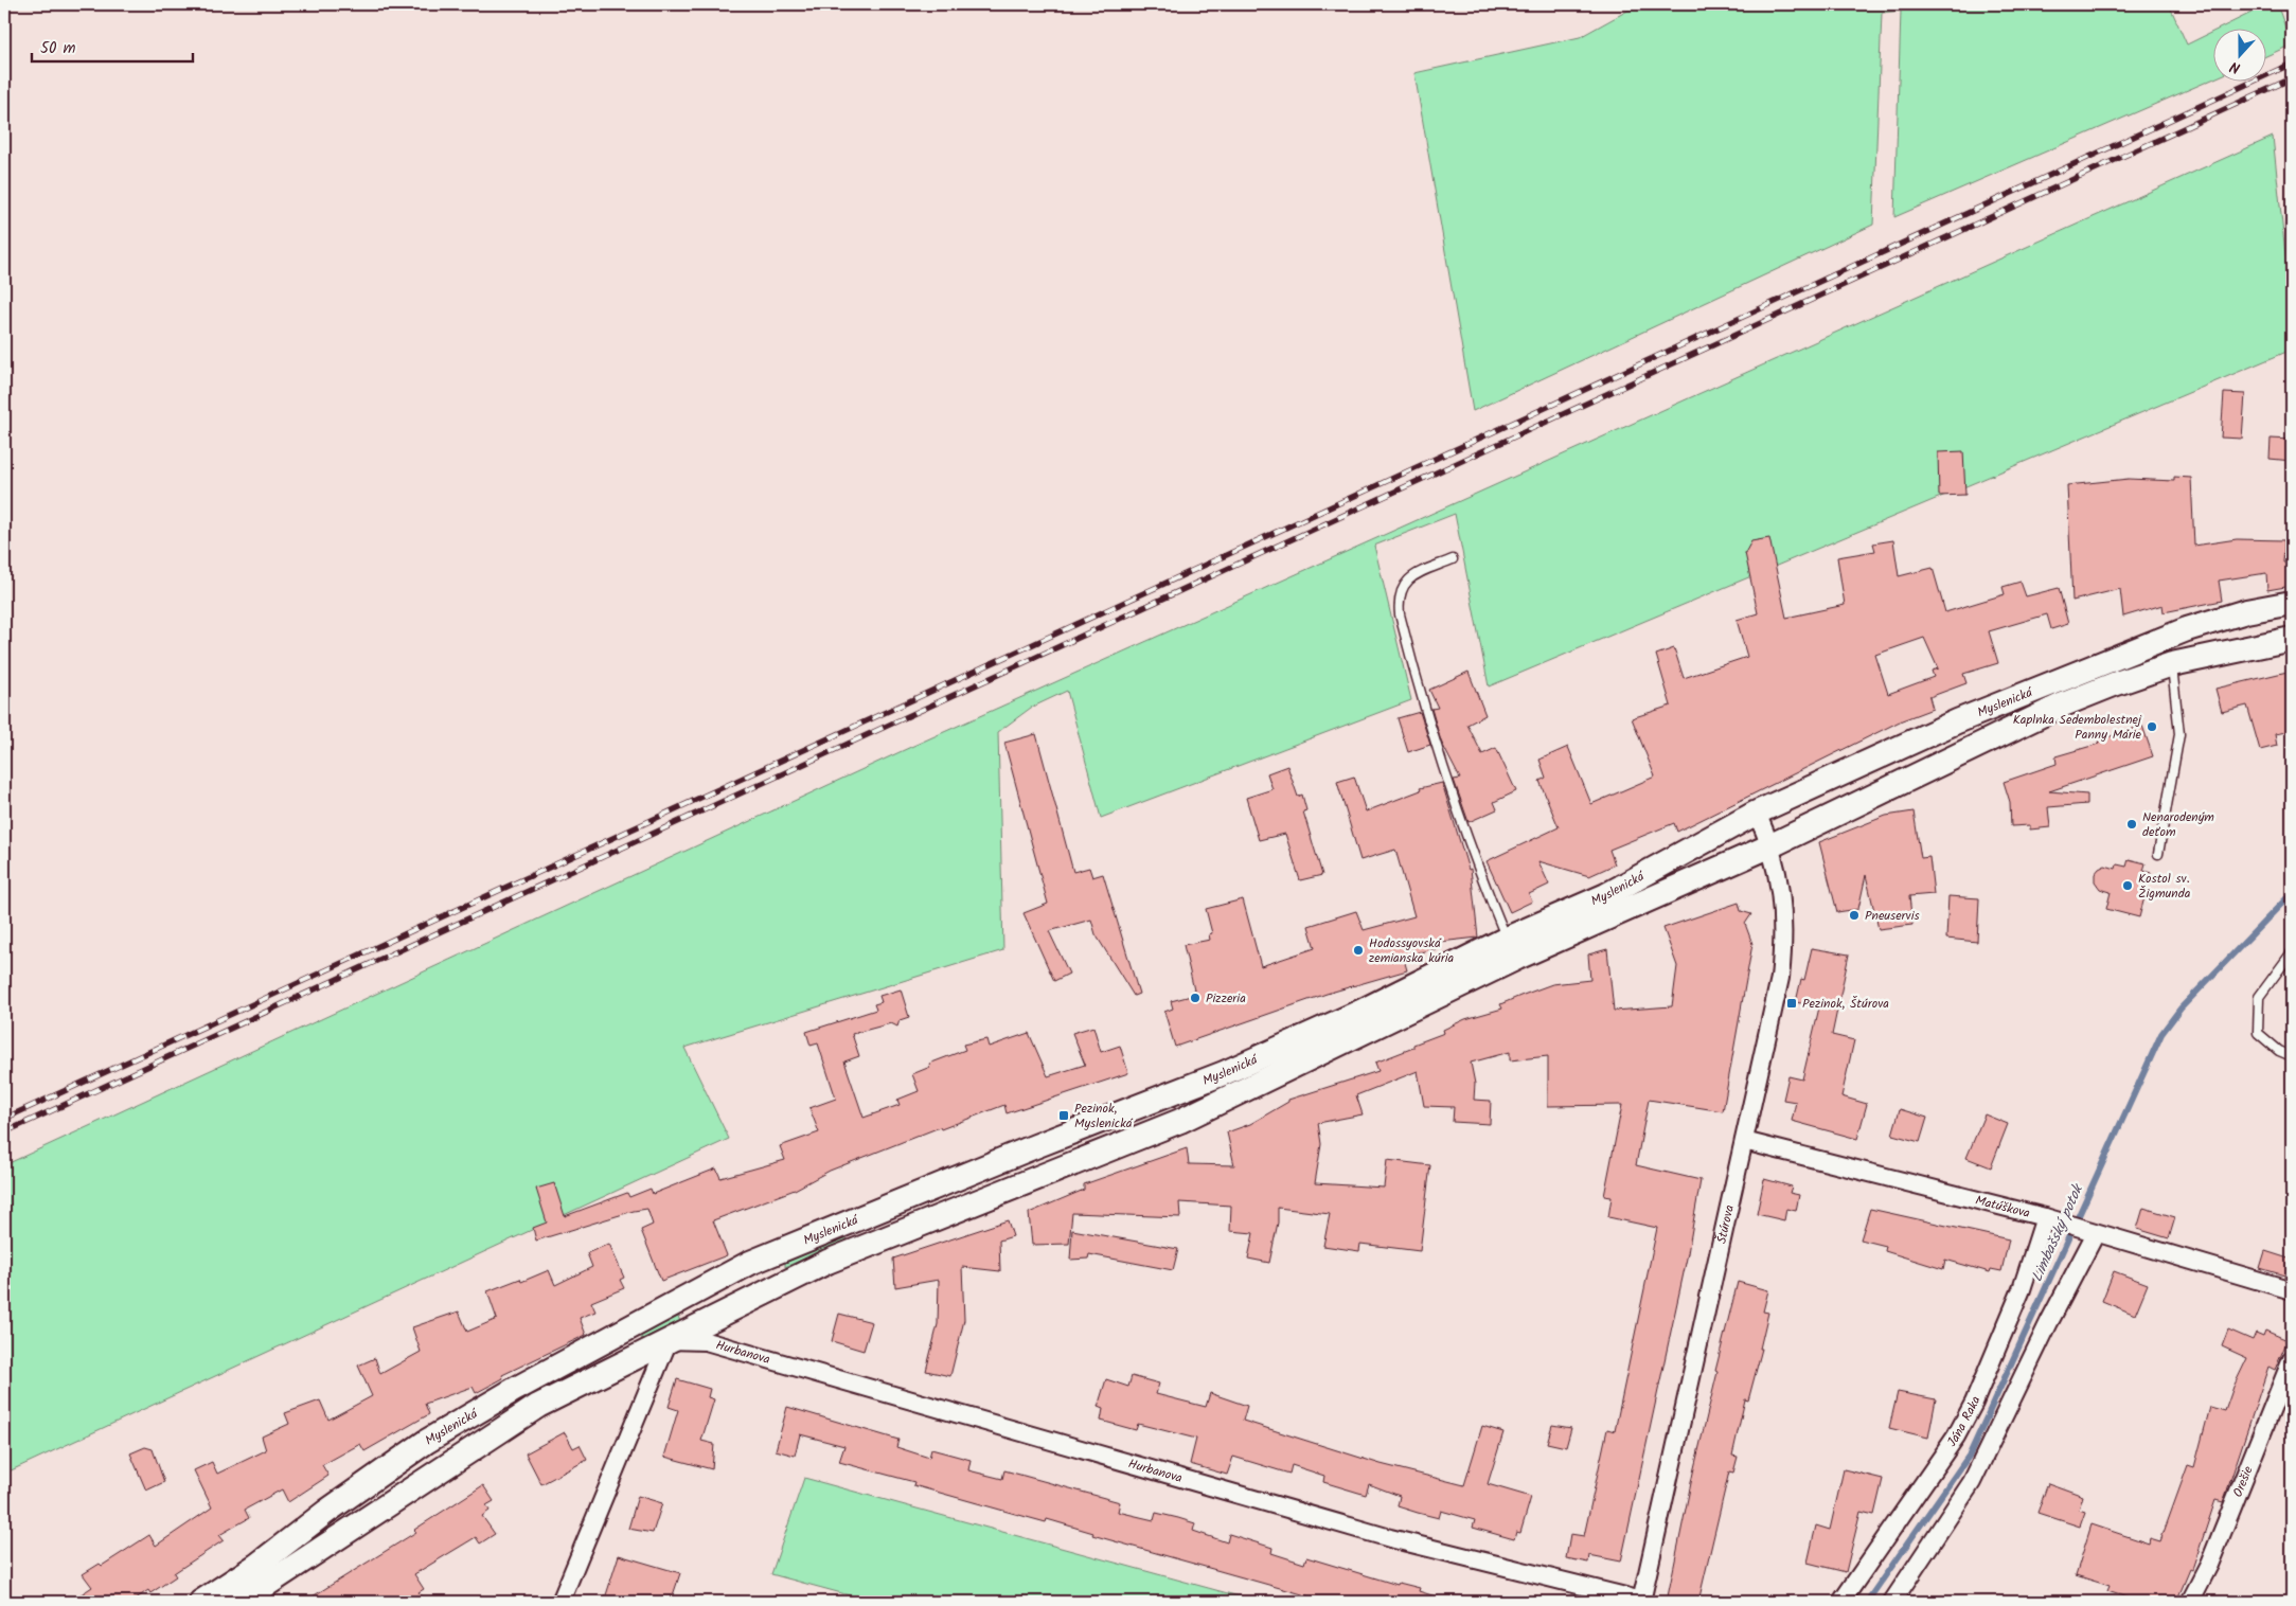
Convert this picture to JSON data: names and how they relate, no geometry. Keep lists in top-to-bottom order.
{
  "streets": {
    "main road": ["Myslenická"],
    "street": [
      "Matúškova",
      "Štúrova",
      "Hurbanova",
      "Jána Raka",
      "Orešie"
    ]
  },
  "crossings": [
    ["Myslenická", "Štúrova"],
    ["Myslenická", "Hurbanova"],
    ["Matúškova", "Štúrova"],
    ["Matúškova", "Jána Raka"],
    ["Štúrova", "Hurbanova"]
  ],
  "water": ["Limbašský potok"],
  "places": {
    "other": [
      "Kaplnka Sedembolestnej Panny Márie",
      "Nenarodeným deťom",
      "Kostol sv. Žigmunda",
      "Pneuservis",
      "Hodossyovská zemianska kúria",
      "Pizzeria"
    ],
    "transit": ["Pezinok, Štúrova", "Pezinok, Myslenická"]
  },
  "scale_bar": "50 m",
  "north": "bottom"
}
